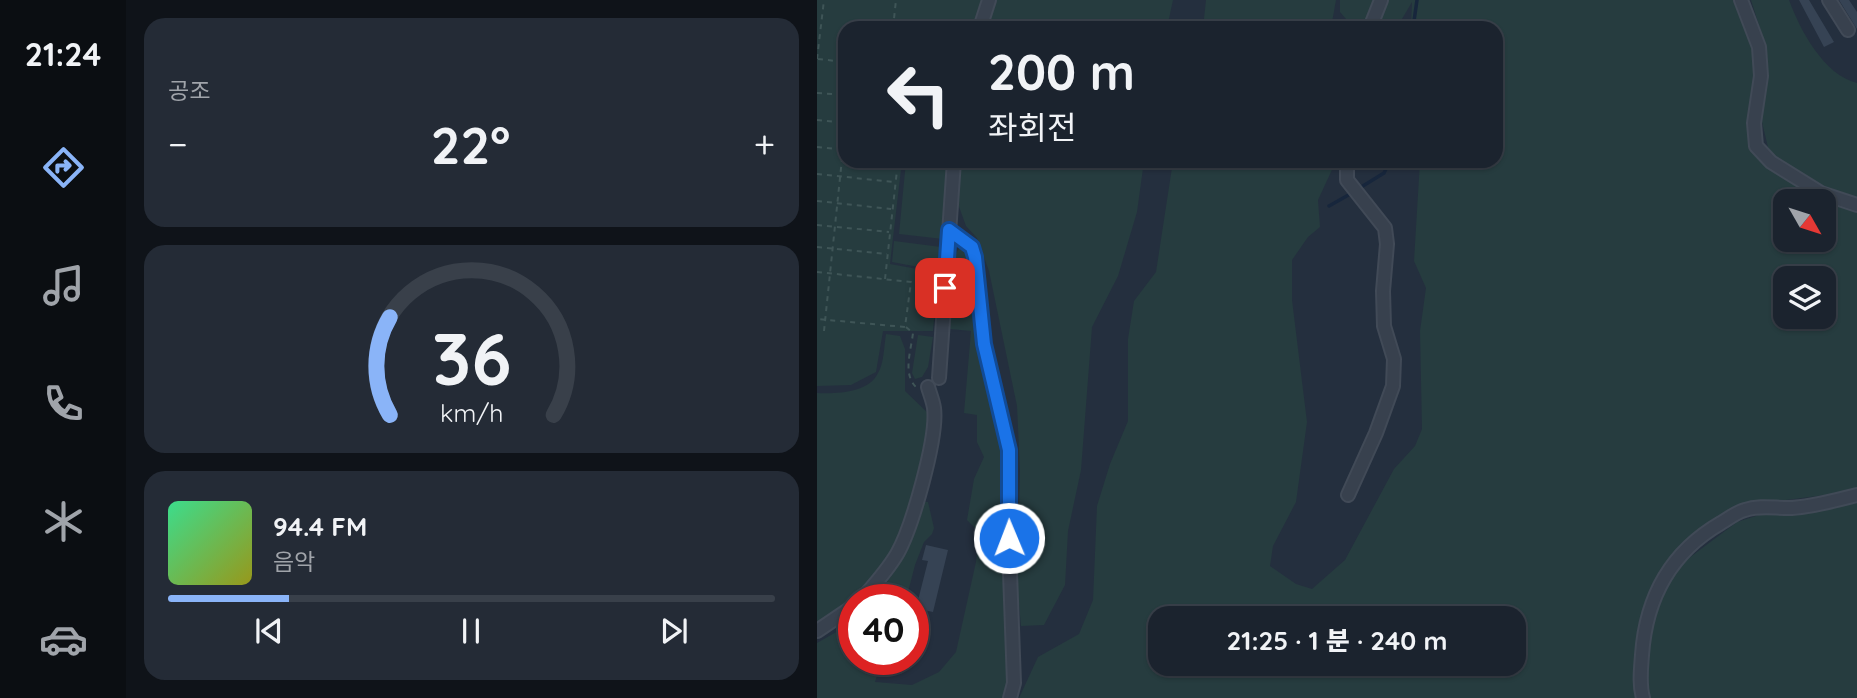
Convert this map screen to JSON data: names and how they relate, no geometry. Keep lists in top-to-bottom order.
{
  "north": "bottom right",
  "page": {
    "tabs": "21:24",
    "tile": "공조",
    "turn": ["200 m", "좌회전"],
    "heat": ["−", "22°", "+"],
    "song": ["94.4 FM", "음악"],
    "limit": "40",
    "trip": "21:25 · 1 분 · 240 m",
    "gauge": ["36", "km/h"]
  }
}
